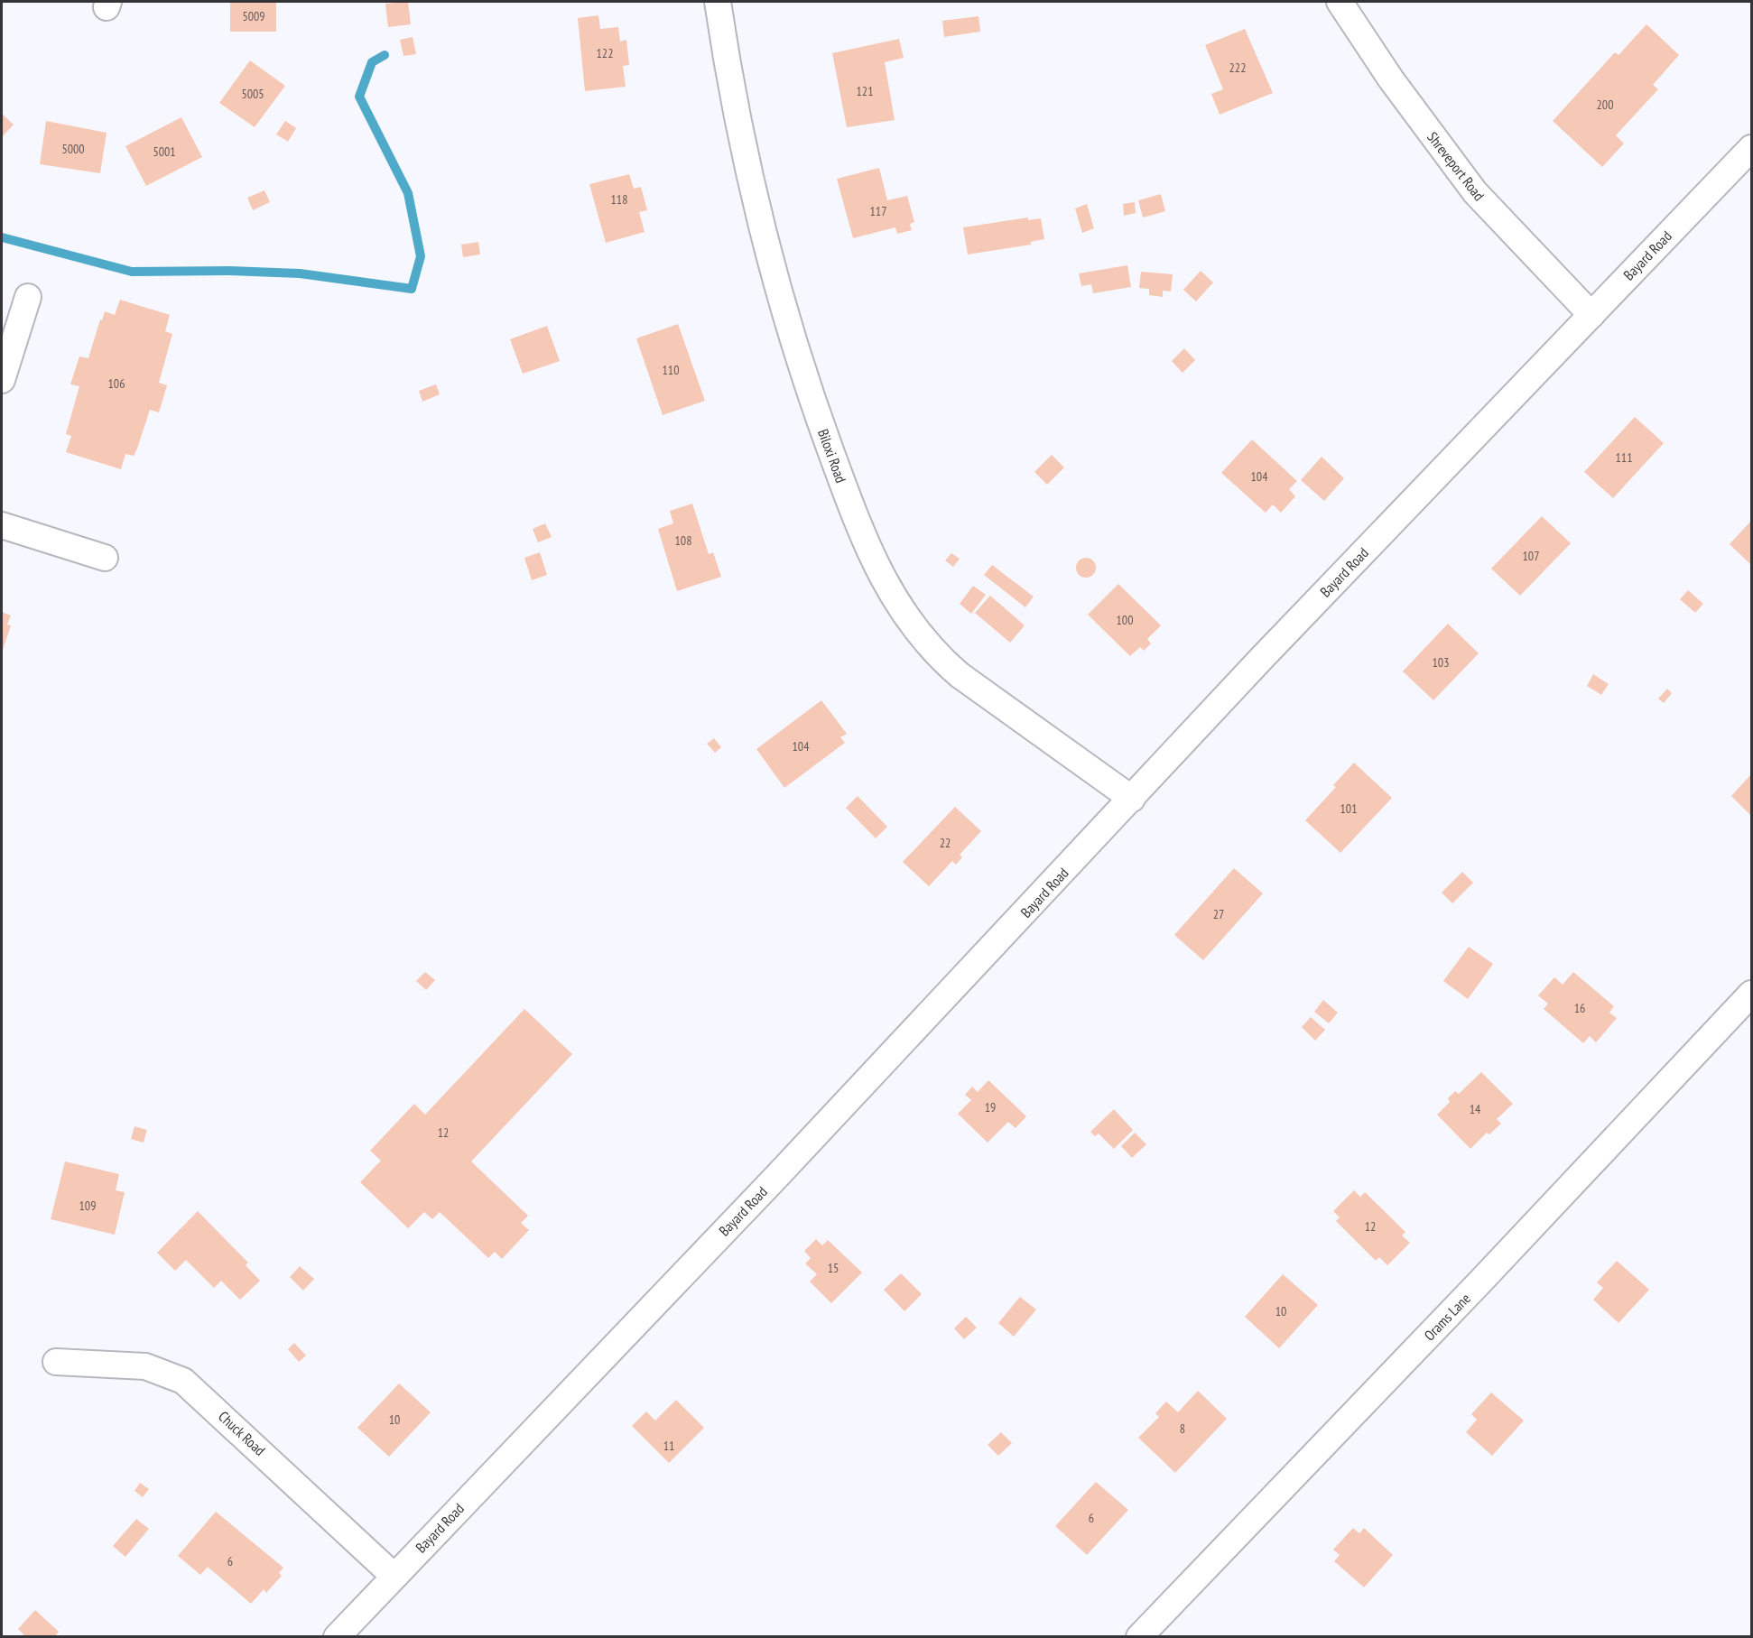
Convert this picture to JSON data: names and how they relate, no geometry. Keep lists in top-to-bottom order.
{
  "streets": {
    "street": [
      "Shreveport Road",
      "Bayard Road",
      "Biloxi Road",
      "Orams Lane",
      "Chuck Road"
    ]
  },
  "crossings": [
    ["Shreveport Road", "Bayard Road"],
    ["Bayard Road", "Biloxi Road"],
    ["Bayard Road", "Chuck Road"]
  ],
  "house_numbers": [
    "5009",
    "122",
    "222",
    "121",
    "5005",
    "200",
    "5000",
    "5001",
    "118",
    "117",
    "110",
    "106",
    "111",
    "104",
    "108",
    "107",
    "100",
    "103",
    "104",
    "101",
    "22",
    "27",
    "16",
    "19",
    "14",
    "12",
    "109",
    "12",
    "15",
    "10",
    "10",
    "8",
    "11",
    "6",
    "6"
  ]
}
